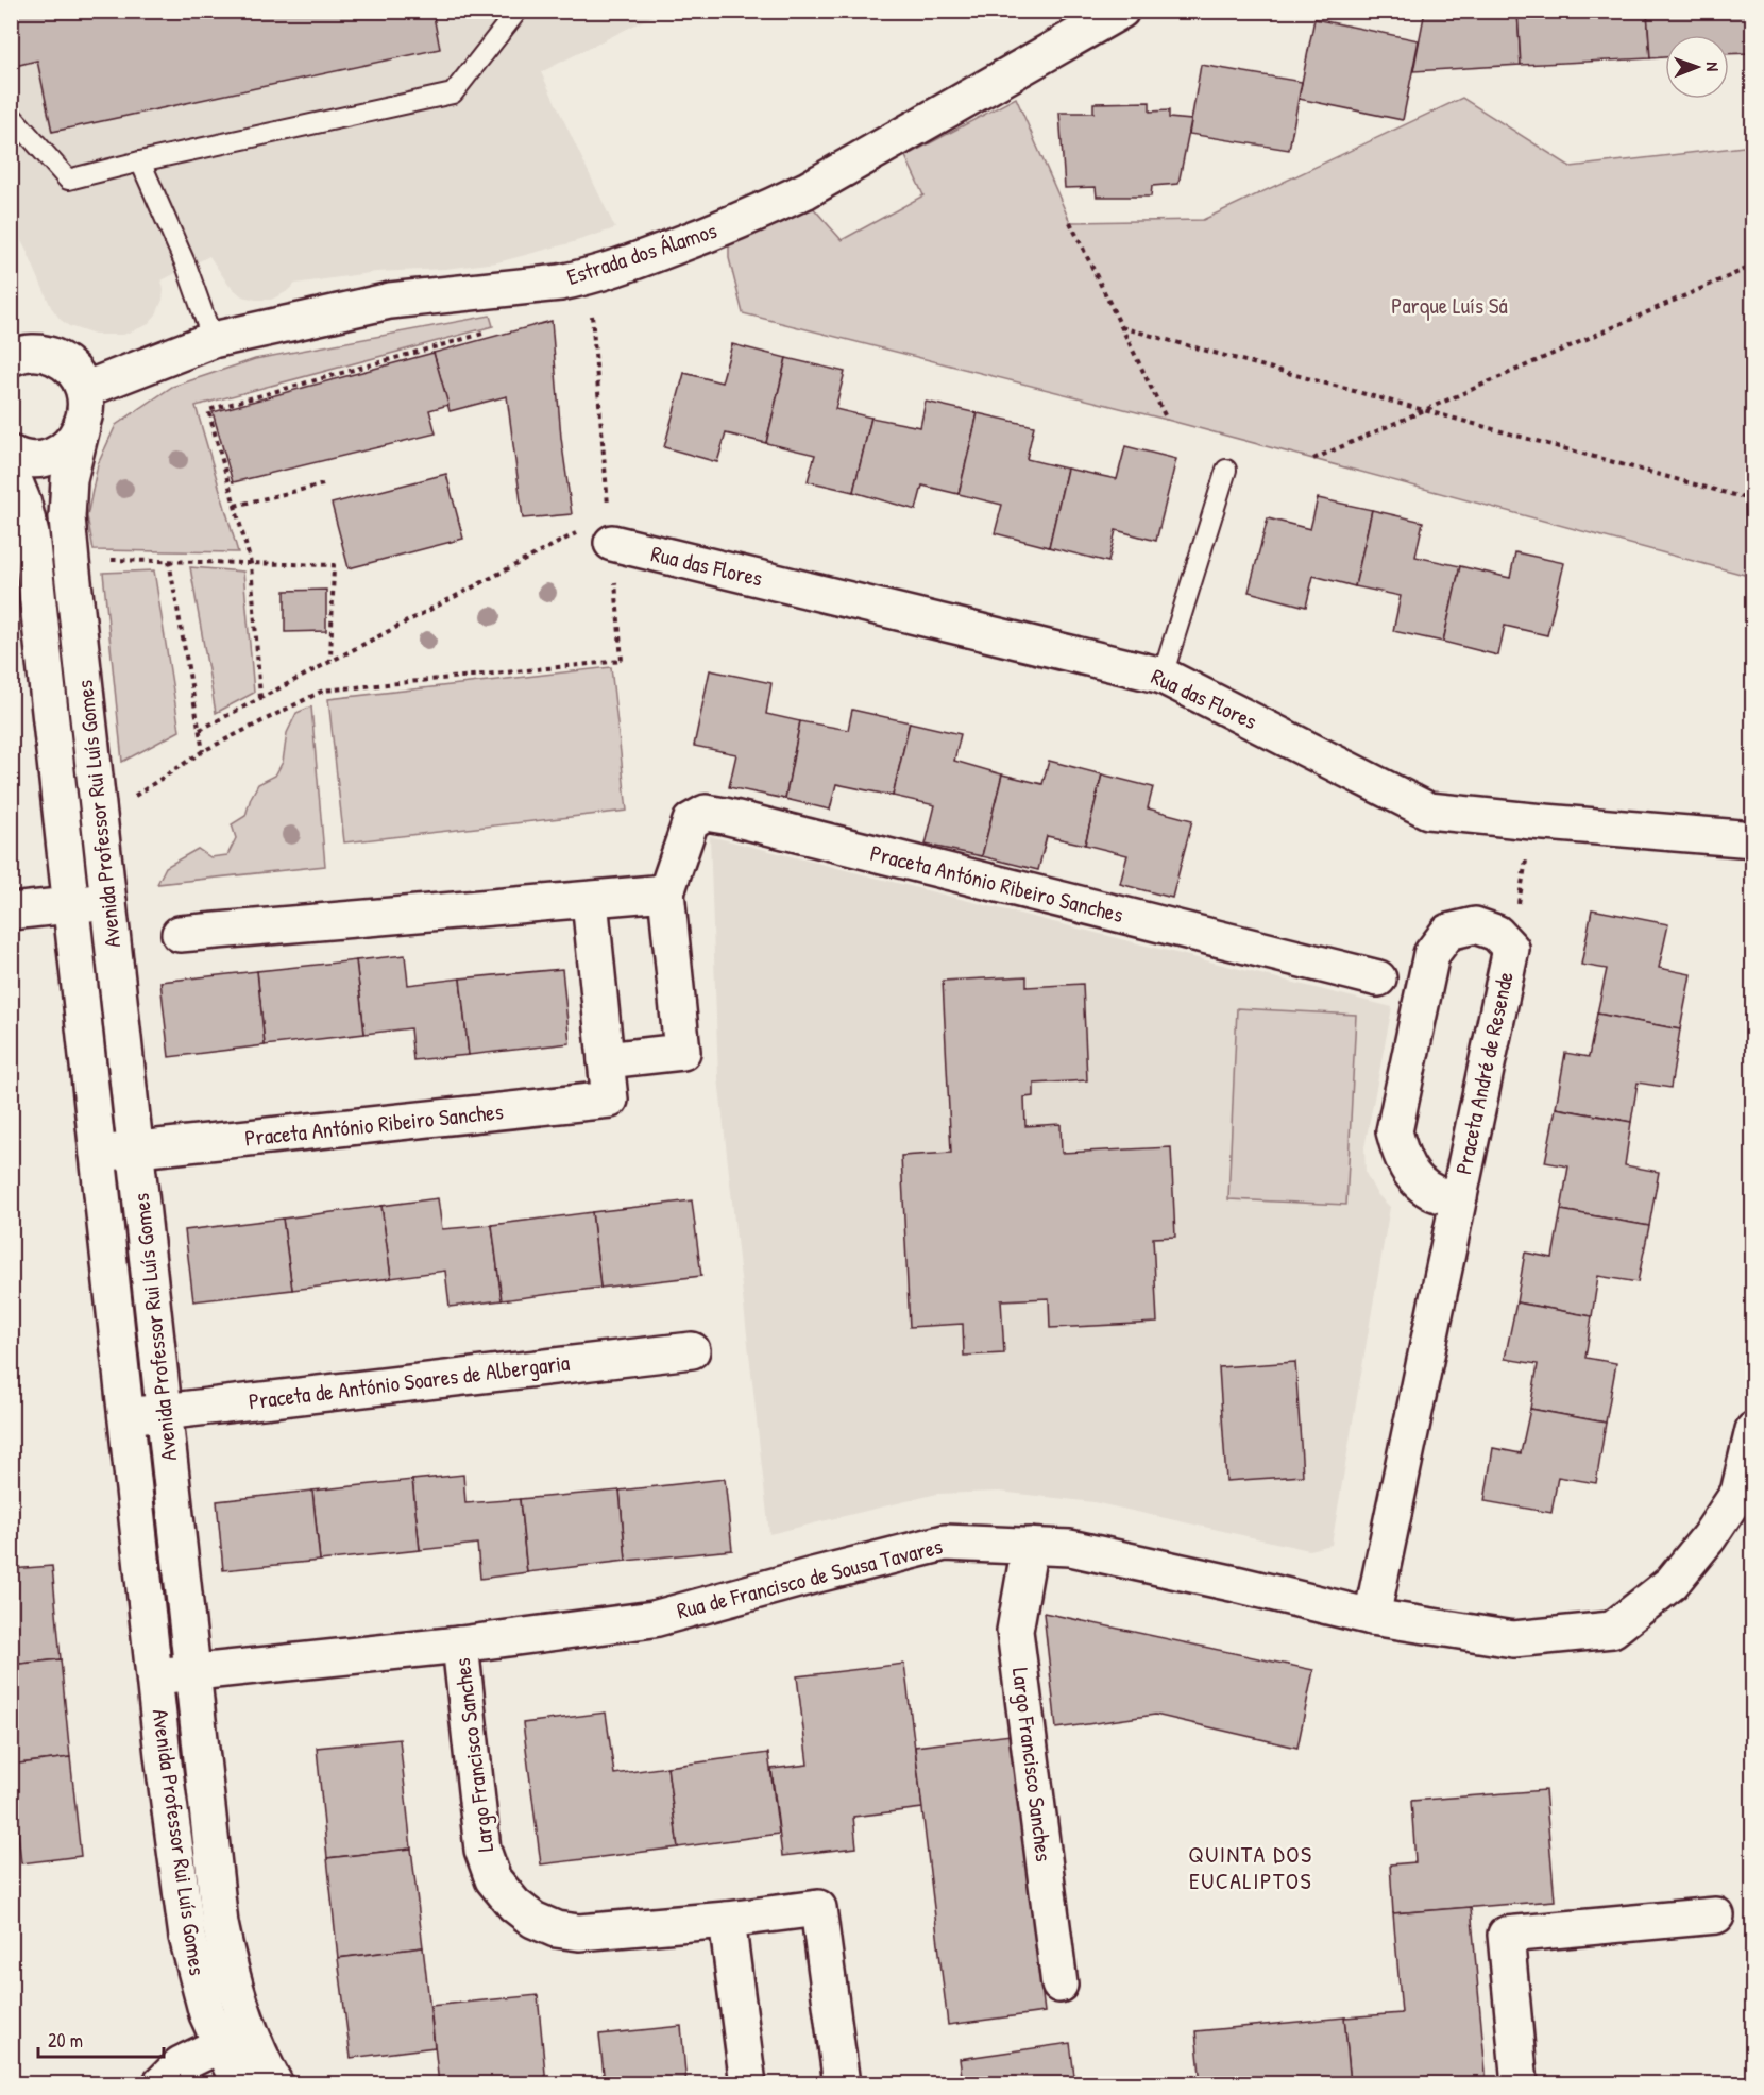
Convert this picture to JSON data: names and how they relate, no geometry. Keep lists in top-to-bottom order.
{
  "streets": {
    "street": [
      "Estrada dos Álamos",
      "Rua das Flores",
      "Avenida Professor Rui Luís Gomes",
      "Praceta António Ribeiro Sanches",
      "Praceta André de Resende",
      "Praceta de António Soares de Albergaria",
      "Rua de Francisco de Sousa Tavares",
      "Largo Francisco Sanches"
    ]
  },
  "crossings": [
    ["Estrada dos Álamos", "Avenida Professor Rui Luís Gomes"],
    ["Avenida Professor Rui Luís Gomes", "Praceta António Ribeiro Sanches"],
    ["Avenida Professor Rui Luís Gomes", "Praceta de António Soares de Albergaria"],
    ["Avenida Professor Rui Luís Gomes", "Rua de Francisco de Sousa Tavares"],
    ["Praceta André de Resende", "Rua de Francisco de Sousa Tavares"],
    ["Rua de Francisco de Sousa Tavares", "Largo Francisco Sanches"]
  ],
  "districts": ["QUINTA DOS EUCALIPTOS"],
  "parks": ["Parque Luís Sá"],
  "scale_bar": "20 m",
  "north": "right"
}
